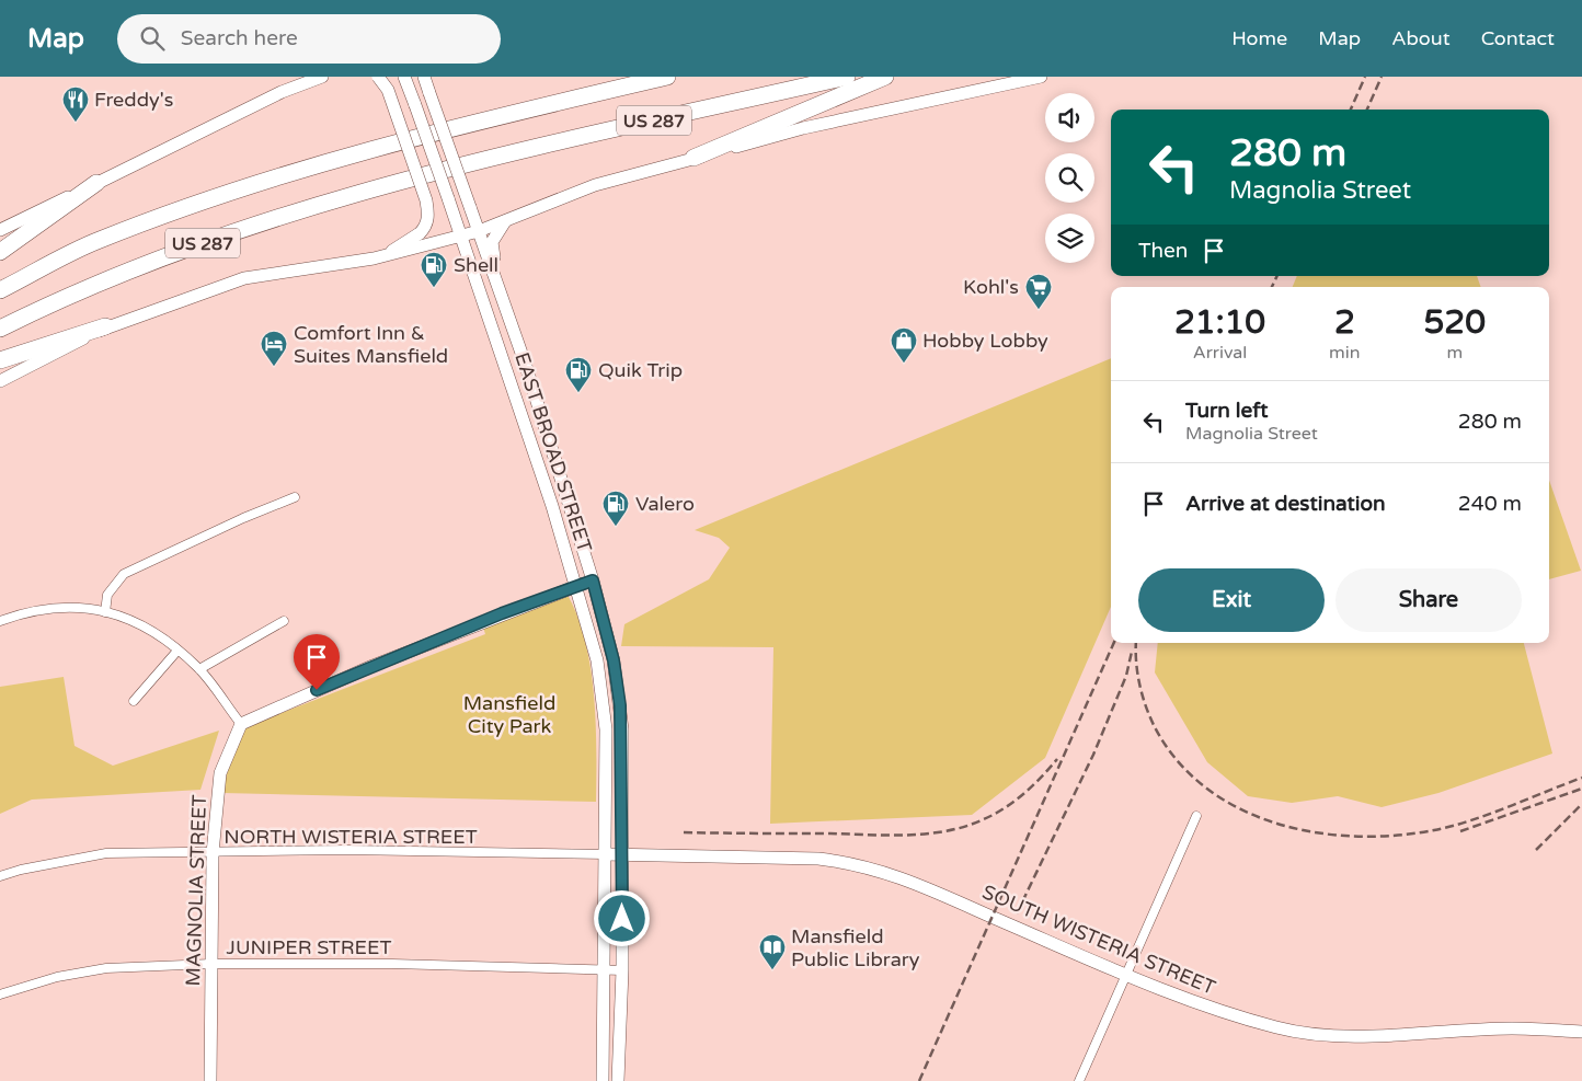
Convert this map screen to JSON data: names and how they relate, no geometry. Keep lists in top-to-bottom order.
{
  "streets": {
    "highway": ["US 287"],
    "main road": ["EAST BROAD STREET", "MAGNOLIA STREET", "SOUTH WISTERIA STREET"],
    "street": ["NORTH WISTERIA STREET", "JUNIPER STREET"]
  },
  "crossings": [
    ["EAST BROAD STREET", "NORTH WISTERIA STREET"],
    ["EAST BROAD STREET", "SOUTH WISTERIA STREET"],
    ["EAST BROAD STREET", "JUNIPER STREET"],
    ["NORTH WISTERIA STREET", "MAGNOLIA STREET"],
    ["NORTH WISTERIA STREET", "SOUTH WISTERIA STREET"],
    ["MAGNOLIA STREET", "JUNIPER STREET"]
  ],
  "parks": ["Mansfield City Park"],
  "places": {
    "restaurant": ["Freddy's"],
    "fuel station": ["Shell", "Quik Trip", "Valero"],
    "supermarket": ["Kohl's"],
    "shop": ["Hobby Lobby"],
    "hotel": ["Comfort Inn & Suites Mansfield"],
    "library": ["Mansfield Public Library"]
  },
  "page": {
    "header": "Map",
    "search": "Search here",
    "nav": [
      "Home",
      "Map",
      "About",
      "Contact"
    ],
    "turn": ["280 m", "Magnolia Street"],
    "then": "Then",
    "eta": [
      "21:10",
      "Arrival",
      "2",
      "min",
      "520",
      "m"
    ],
    "list": [
      {
        "name": "Turn left",
        "note": "Magnolia Street",
        "value": "280 m"
      },
      {
        "name": "Arrive at destination",
        "value": "240 m"
      }
    ],
    "buttons": ["Exit", "Share"]
  }
}
